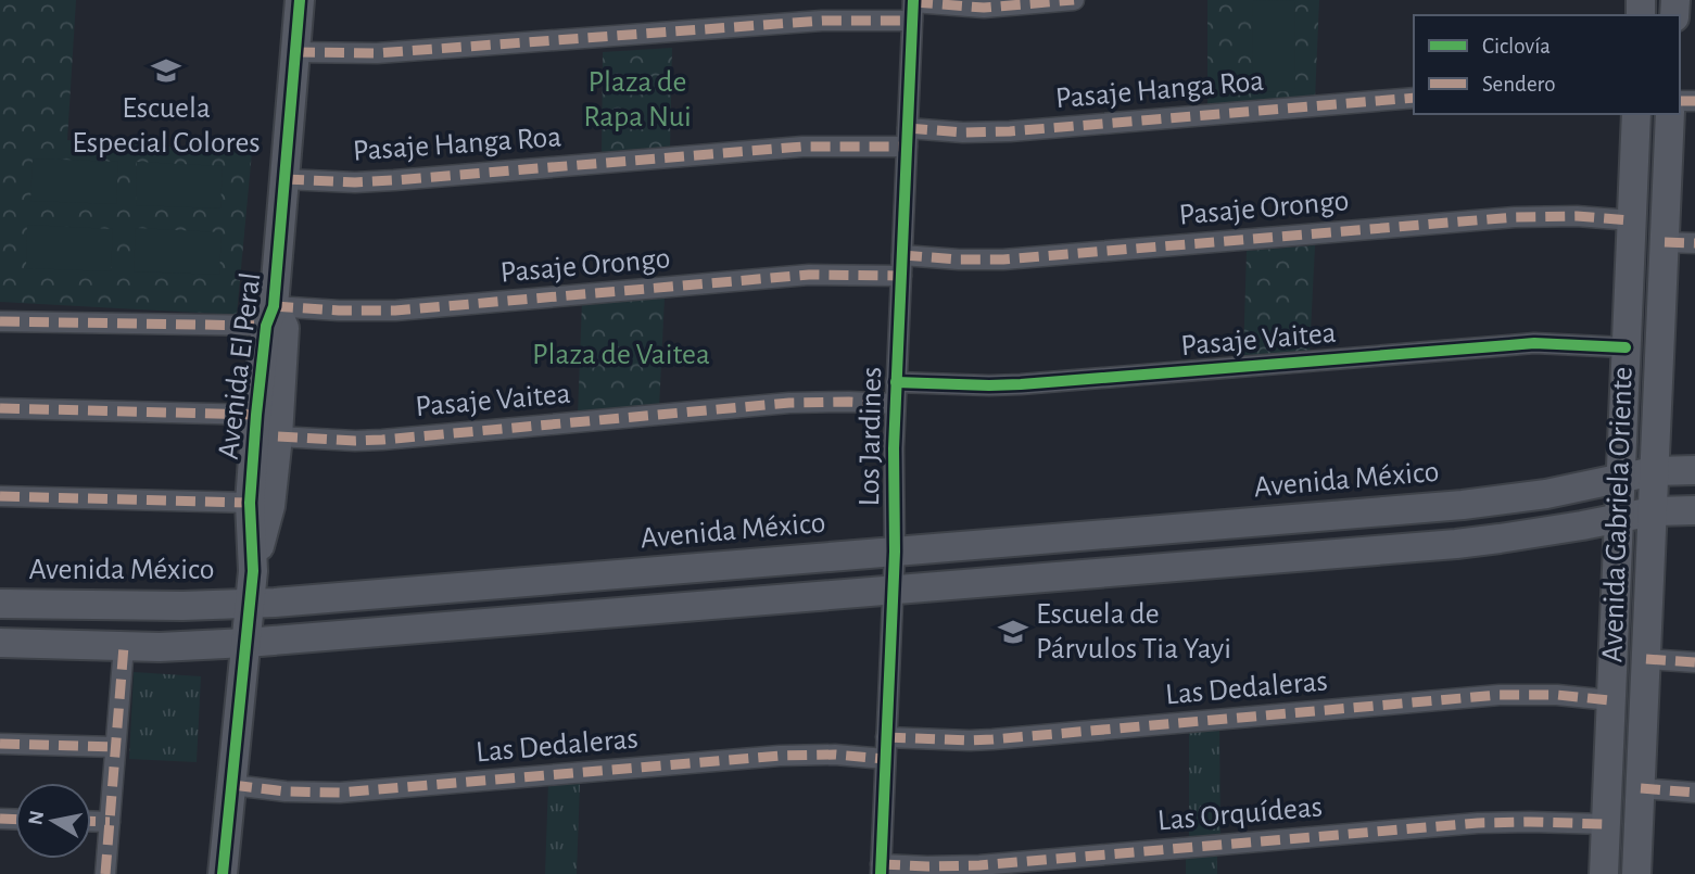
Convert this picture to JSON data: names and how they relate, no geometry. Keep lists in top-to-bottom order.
{
  "streets": {
    "main road": ["Avenida El Peral", "Avenida México", "Avenida Gabriela Oriente"],
    "street": [
      "Pasaje Hanga Roa",
      "Pasaje Orongo",
      "Pasaje Vaitea",
      "Los Jardines",
      "Las Dedaleras",
      "Las Orquídeas"
    ]
  },
  "crossings": [
    ["Pasaje Hanga Roa", "Avenida El Peral"],
    ["Pasaje Hanga Roa", "Los Jardines"],
    ["Pasaje Orongo", "Avenida El Peral"],
    ["Pasaje Orongo", "Los Jardines"],
    ["Pasaje Orongo", "Avenida Gabriela Oriente"],
    ["Pasaje Vaitea", "Avenida El Peral"],
    ["Pasaje Vaitea", "Los Jardines"],
    ["Pasaje Vaitea", "Avenida Gabriela Oriente"],
    ["Avenida El Peral", "Avenida México"],
    ["Avenida El Peral", "Las Dedaleras"],
    ["Los Jardines", "Avenida México"],
    ["Los Jardines", "Las Dedaleras"],
    ["Los Jardines", "Las Orquídeas"],
    ["Avenida México", "Avenida Gabriela Oriente"],
    ["Avenida Gabriela Oriente", "Las Dedaleras"],
    ["Avenida Gabriela Oriente", "Las Orquídeas"]
  ],
  "parks": ["Plaza de Rapa Nui", "Plaza de Vaitea"],
  "places": {
    "school or university": ["Escuela Especial Colores", "Escuela de Párvulos Tia Yayi"]
  },
  "legend": ["Ciclovía", "Sendero"],
  "north": "left"
}
